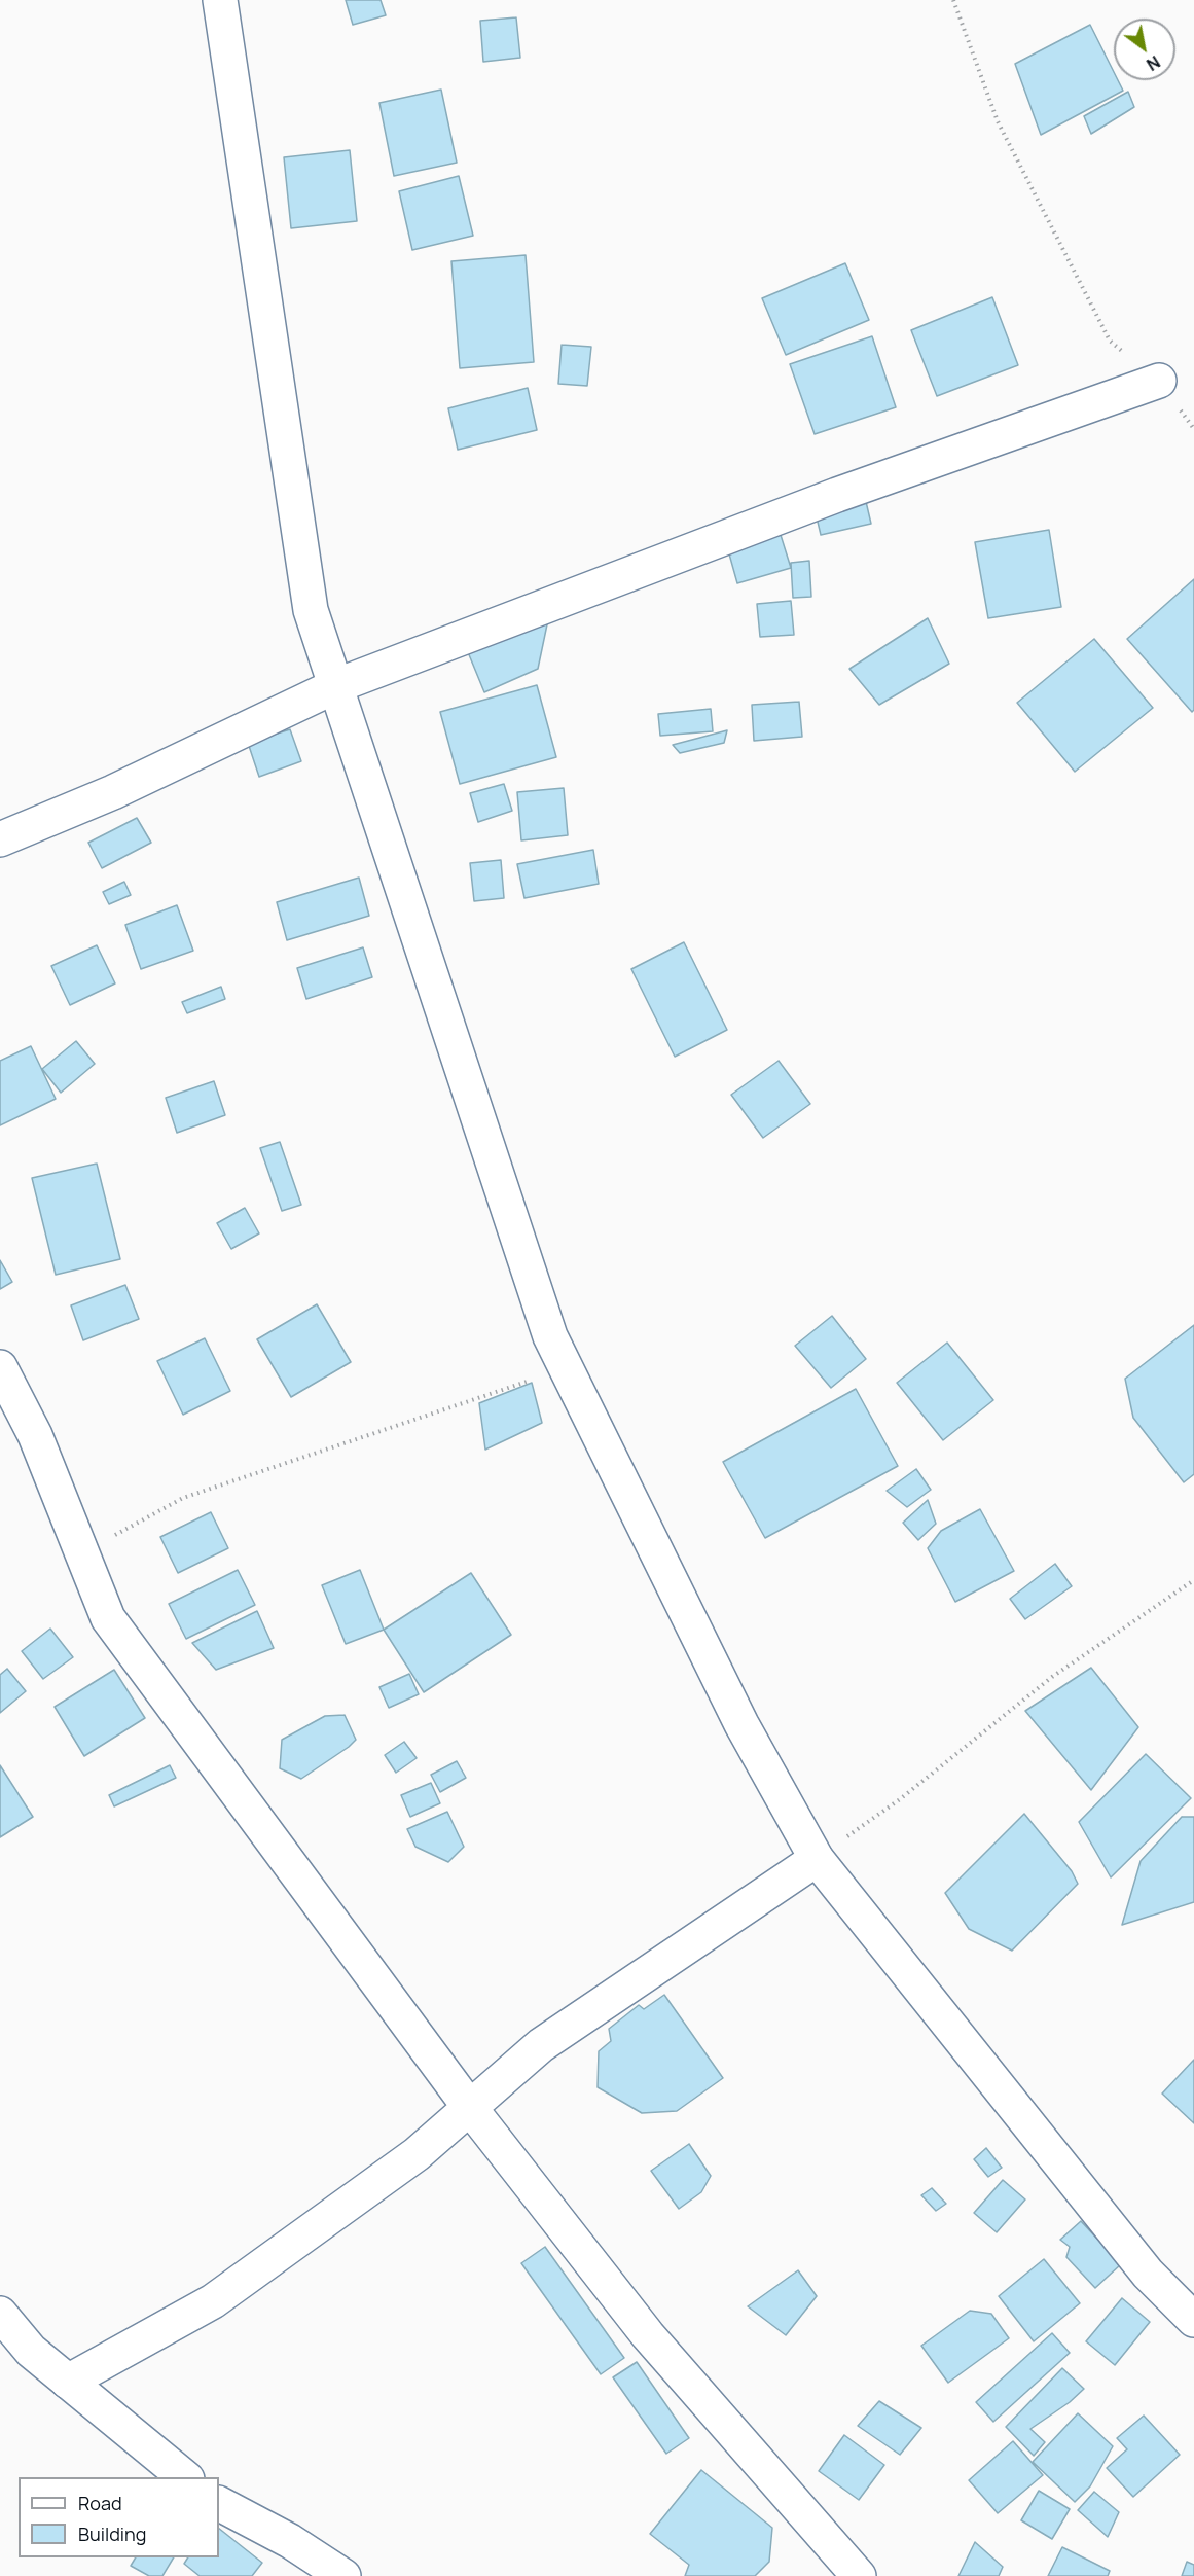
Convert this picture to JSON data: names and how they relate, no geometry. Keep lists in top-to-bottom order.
{
  "legend": ["Road", "Building"],
  "north": "bottom right"
}
